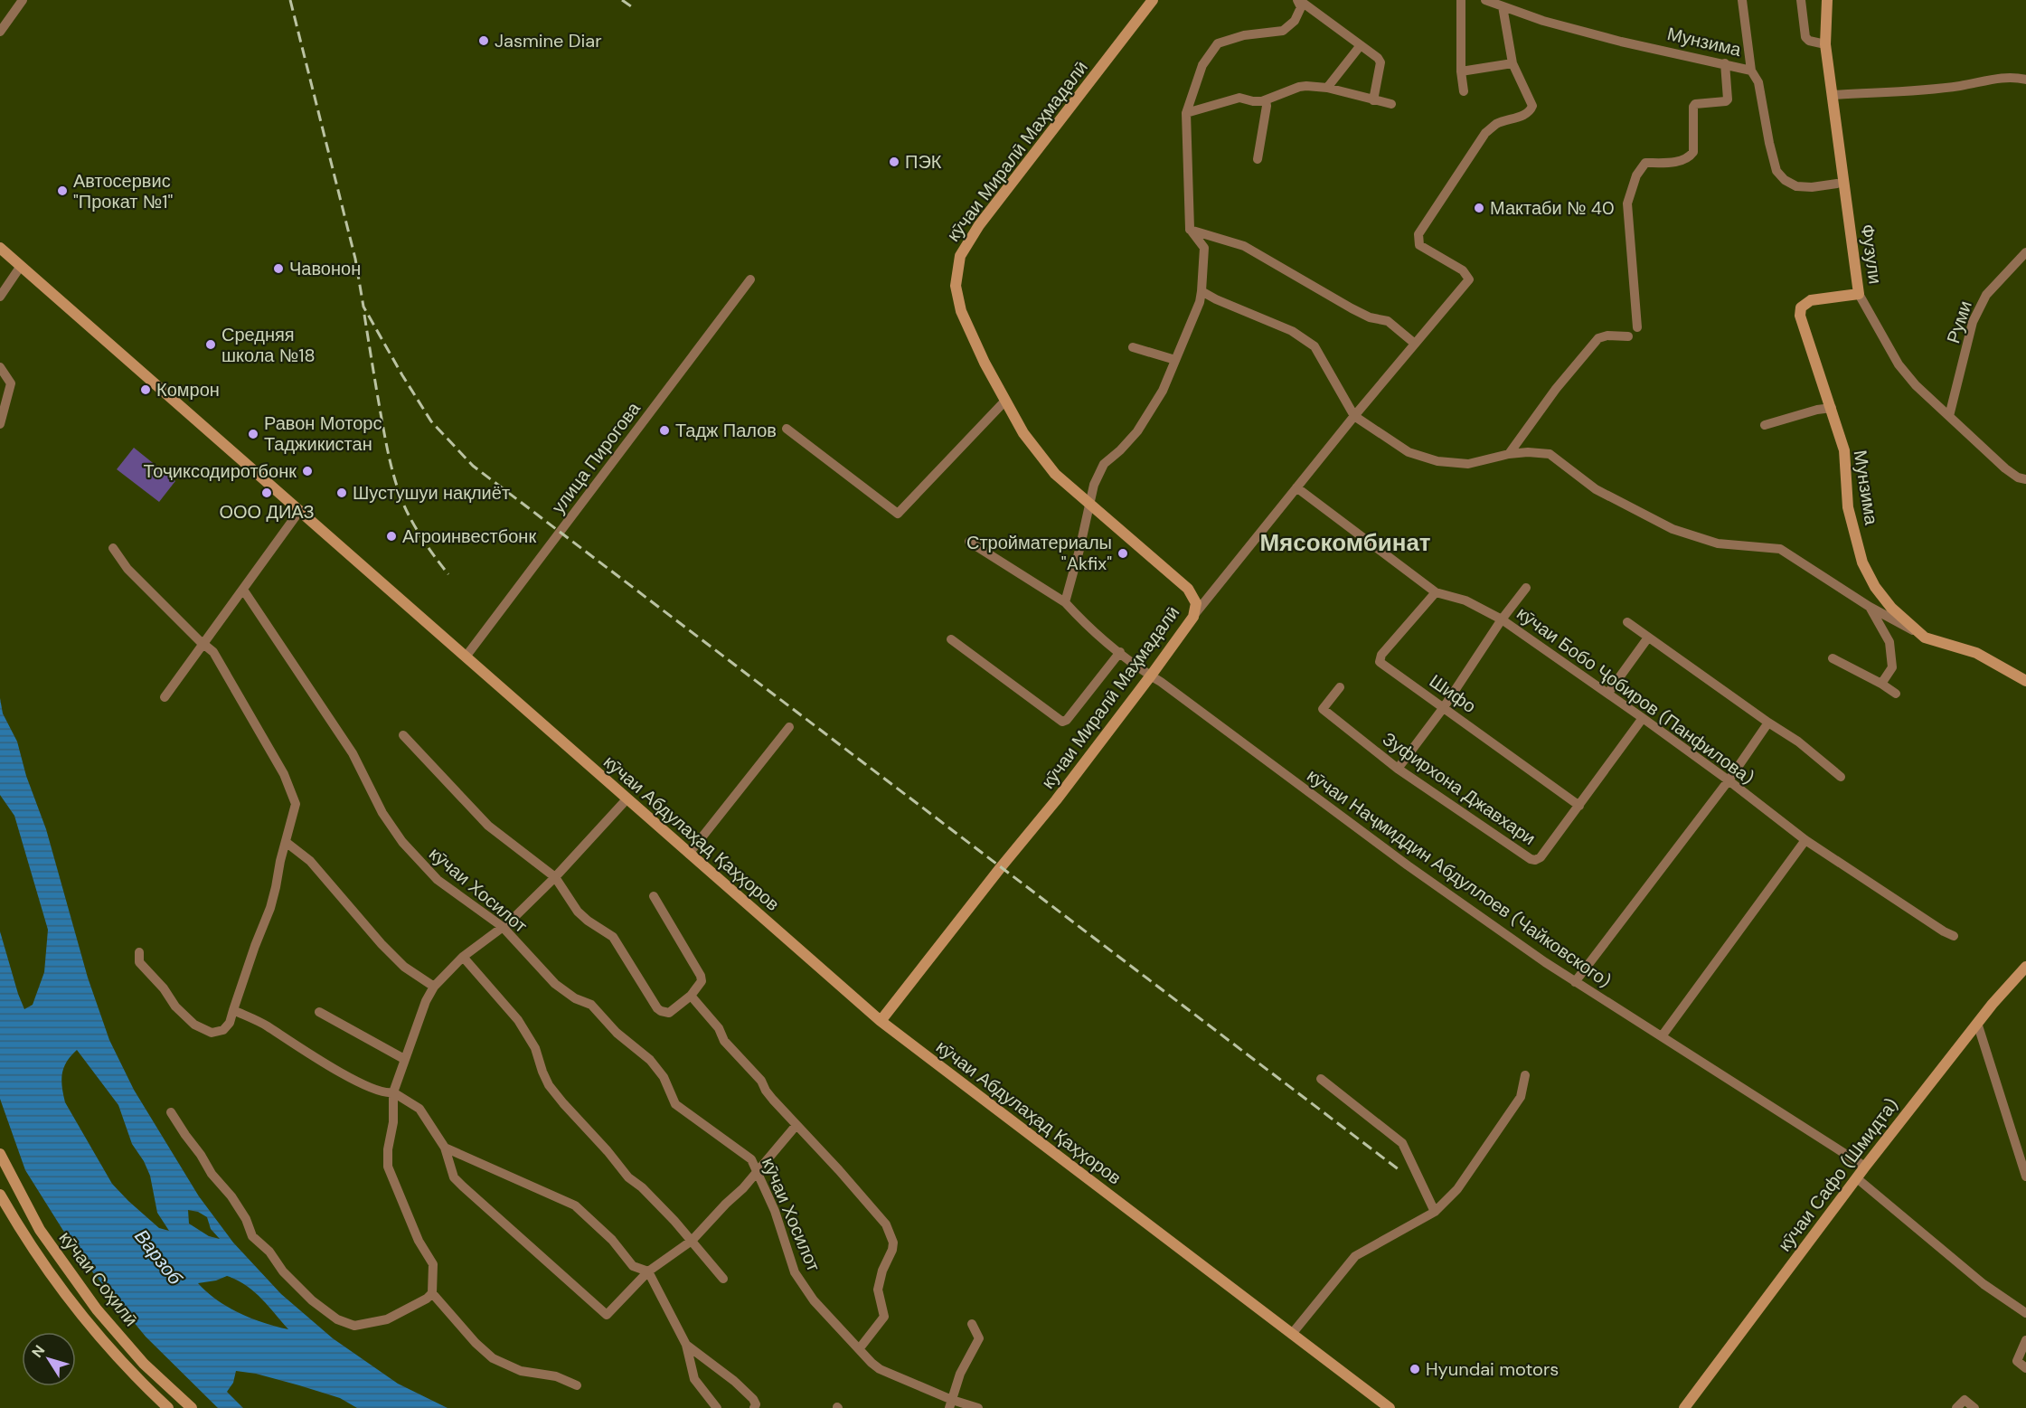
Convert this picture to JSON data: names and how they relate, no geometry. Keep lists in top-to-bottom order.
{
  "streets": {
    "street": [
      "Мунзима",
      "кӯчаи Миралӣ Маҳмадалӣ",
      "Фузули",
      "Руми",
      "улица Пирогова",
      "Шифо",
      "кӯчаи Бобо Ҷобиров (Панфилова)",
      "Зуфирхона Джавхари",
      "кӯчаи Абдулаҳад Қаҳҳоров",
      "кӯчаи Наҷмиддин Абдуллоев (Чайковского)",
      "кӯчаи Хосилот",
      "кӯчаи Сафо (Шмидта)",
      "кӯчаи Соҳилӣ"
    ]
  },
  "crossings": [
    ["Мунзима", "Фузули"],
    ["кӯчаи Миралӣ Маҳмадалӣ", "кӯчаи Абдулаҳад Қаҳҳоров"],
    ["кӯчаи Миралӣ Маҳмадалӣ", "кӯчаи Наҷмиддин Абдуллоев (Чайковского)"],
    ["Фузули", "Руми"],
    ["улица Пирогова", "кӯчаи Абдулаҳад Қаҳҳоров"],
    ["Шифо", "кӯчаи Бобо Ҷобиров (Панфилова)"],
    ["Шифо", "Зуфирхона Джавхари"],
    ["кӯчаи Бобо Ҷобиров (Панфилова)", "Зуфирхона Джавхари"],
    ["кӯчаи Наҷмиддин Абдуллоев (Чайковского)", "кӯчаи Сафо (Шмидта)"]
  ],
  "districts": ["Мясокомбинат"],
  "water": ["Варзоб"],
  "places": [
    "Jasmine Diar",
    "ПЭК",
    "Автосервис \"Прокат №1\"",
    "Мактаби № 40",
    "Чавонон",
    "Средняя школа №18",
    "Комрон",
    "Тадж Палов",
    "Равон Моторс Таджикистан",
    "Тоҷиксодиротбонк",
    "ООО ДИАЗ",
    "Шустушуи нақлиёт",
    "Агроинвестбонк",
    "Стройматериалы \"Akfix\"",
    "Hyundai motors"
  ],
  "north": "top left"
}
